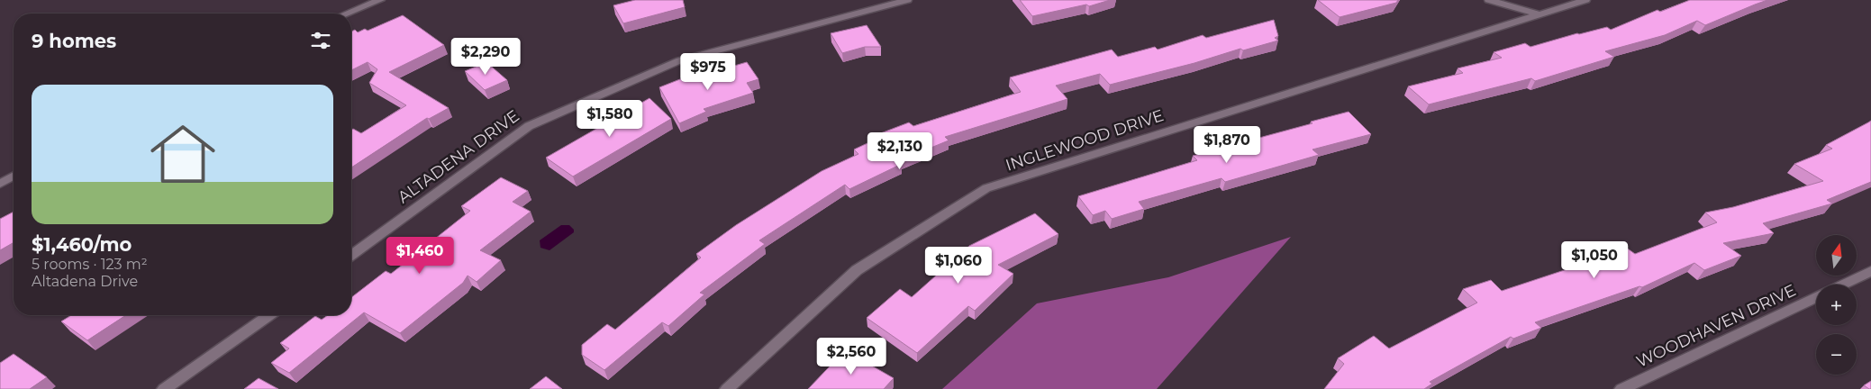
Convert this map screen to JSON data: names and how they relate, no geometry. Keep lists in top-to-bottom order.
{
  "streets": {
    "street": ["INGLEWOOD DRIVE", "ALTADENA DRIVE", "WOODHAVEN DRIVE"]
  },
  "north": "top",
  "page": {
    "heading": "9 homes",
    "price": [
      "$2,290",
      "$975",
      "$1,580",
      "$1,870",
      "$2,130",
      "$1,460",
      "$1,050",
      "$1,060",
      "$2,560"
    ],
    "list": [
      {
        "name": "$1,460/mo",
        "note": "5 rooms · 123 m² · Altadena Drive"
      }
    ],
    "map_buttons": ["+", "−"]
  }
}
